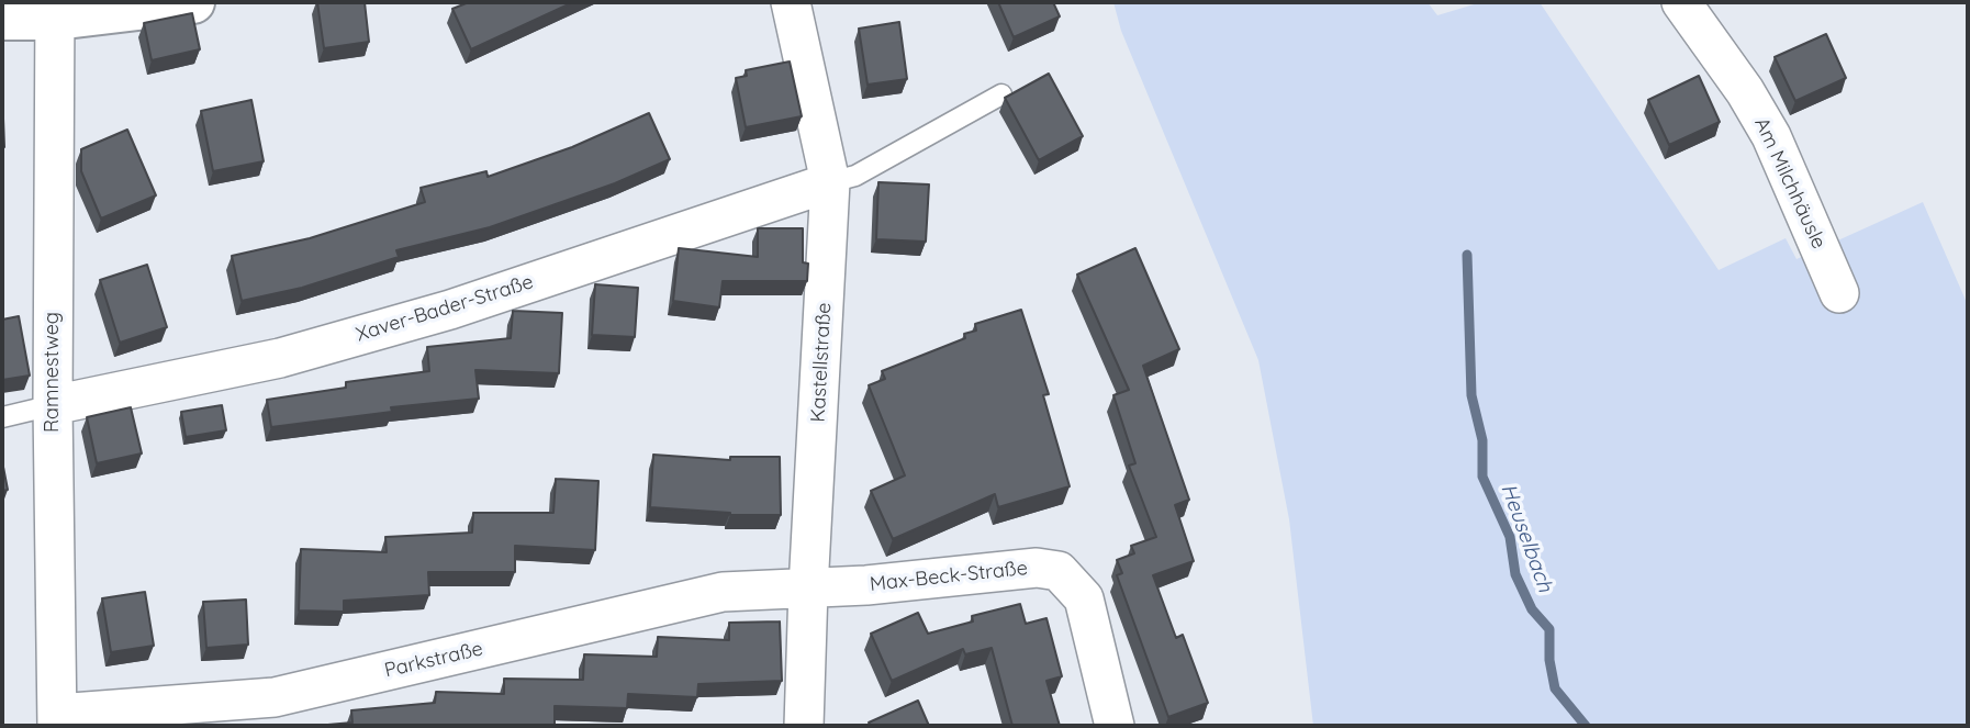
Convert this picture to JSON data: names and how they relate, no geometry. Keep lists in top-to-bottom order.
{
  "streets": {
    "street": [
      "Am Milchhäusle",
      "Xaver-Bader-Straße",
      "Kastellstraße",
      "Ramnestweg",
      "Max-Beck-Straße",
      "Parkstraße"
    ]
  },
  "crossings": [
    ["Xaver-Bader-Straße", "Kastellstraße"],
    ["Xaver-Bader-Straße", "Ramnestweg"],
    ["Kastellstraße", "Max-Beck-Straße"],
    ["Kastellstraße", "Parkstraße"],
    ["Ramnestweg", "Parkstraße"],
    ["Max-Beck-Straße", "Parkstraße"]
  ],
  "water": ["Heuselbach"]
}
